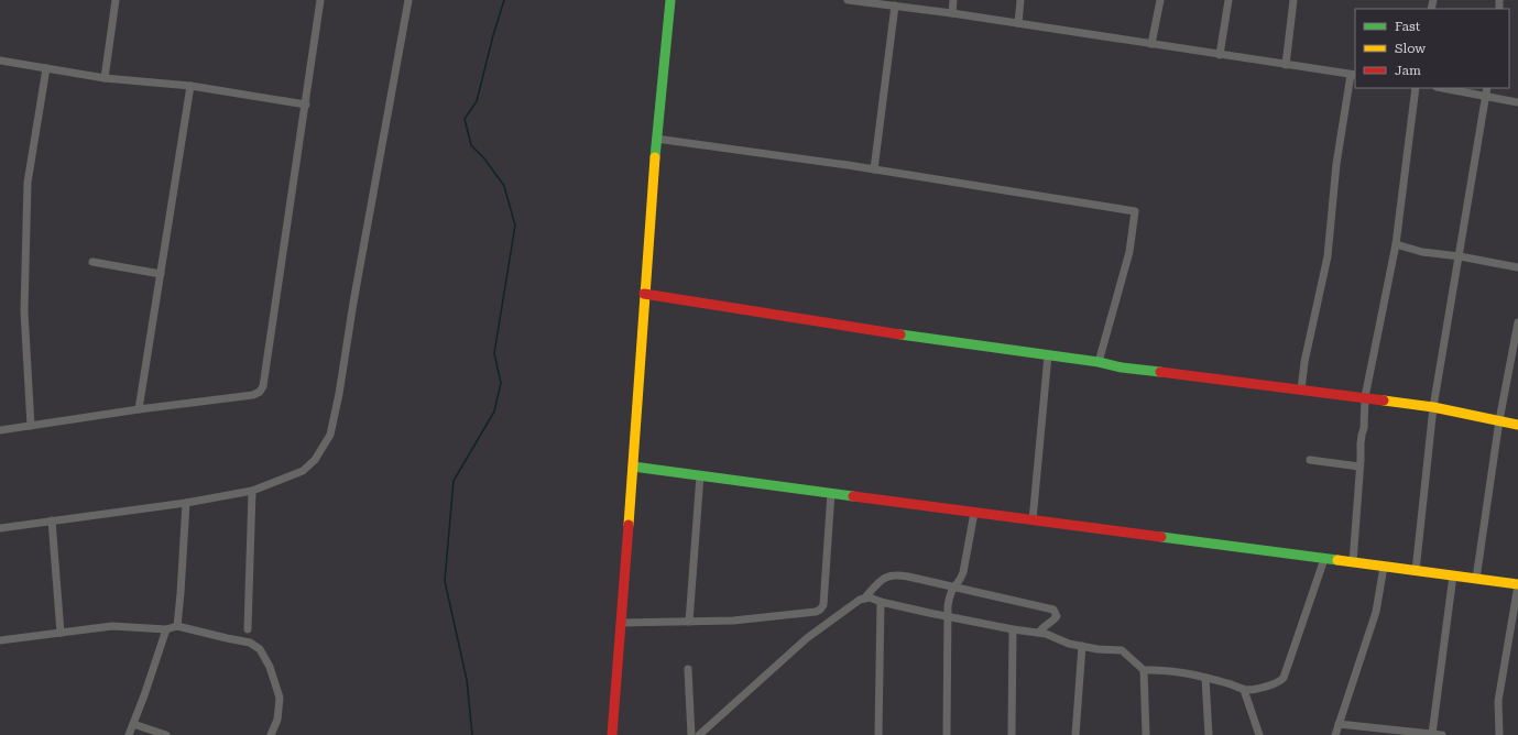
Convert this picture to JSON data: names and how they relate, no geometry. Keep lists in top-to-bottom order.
{
  "legend": ["Fast", "Slow", "Jam"]
}
